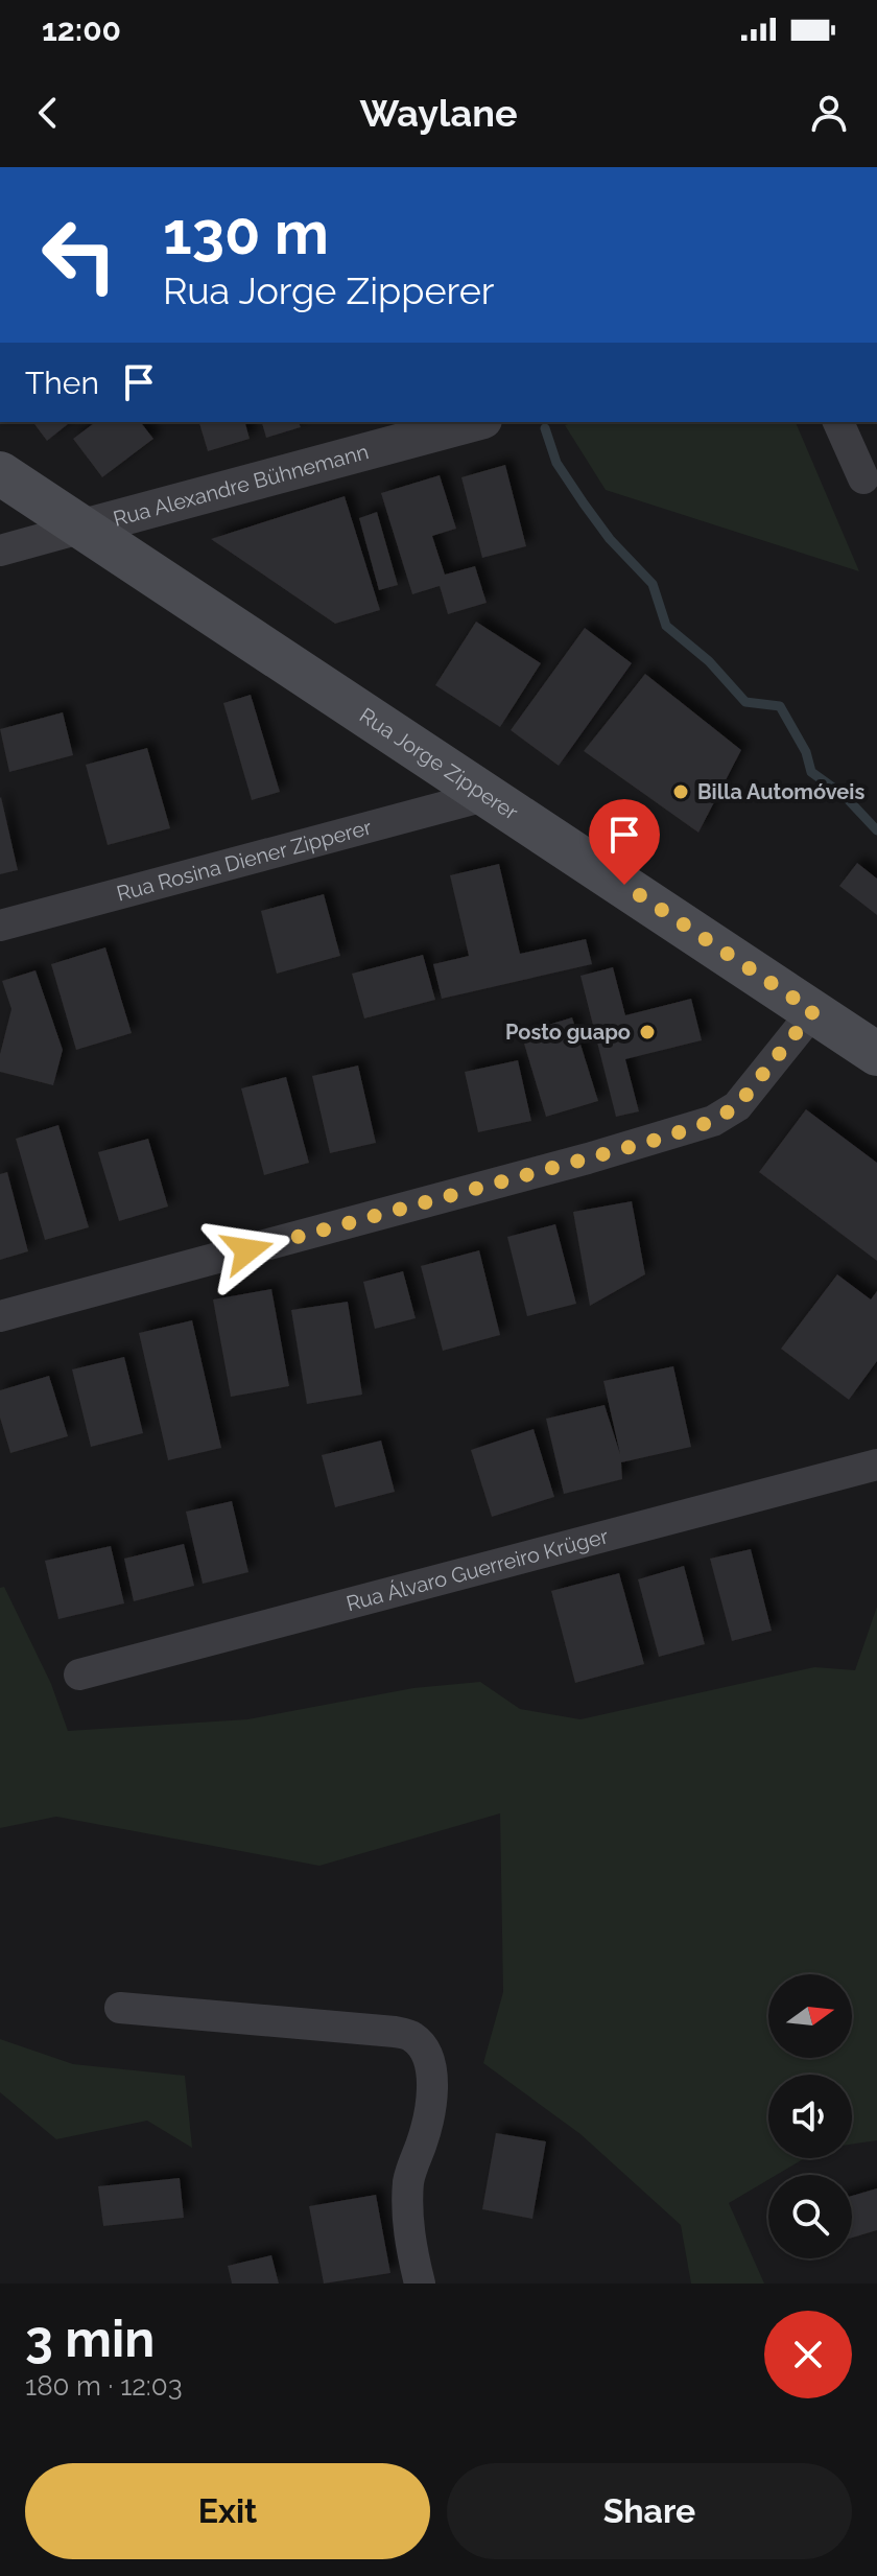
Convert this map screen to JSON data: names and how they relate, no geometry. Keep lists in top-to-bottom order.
{
  "streets": {
    "main road": ["Rua Jorge Zipperer"],
    "street": ["Rua Alexandre Bühnemann", "Rua Rosina Diener Zipperer", "Rua Álvaro Guerreiro Krüger"]
  },
  "crossings": [
    ["Rua Alexandre Bühnemann", "Rua Jorge Zipperer"],
    ["Rua Jorge Zipperer", "Rua Rosina Diener Zipperer"]
  ],
  "places": ["Billa Automóveis", "Posto guapo"],
  "north": "right",
  "page": {
    "status": "12:00",
    "header": "Waylane",
    "turn": ["130 m", "Rua Jorge Zipperer"],
    "then": "Then",
    "heading": ["3 min", "180 m · 12:03"],
    "buttons": ["Exit", "Share"]
  }
}
